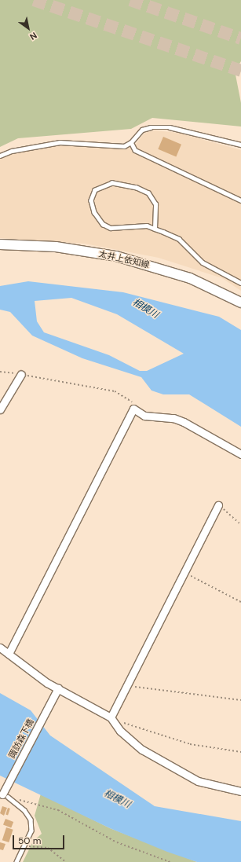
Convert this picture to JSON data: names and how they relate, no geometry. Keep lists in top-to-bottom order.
{
  "streets": {
    "main road": ["太井上依知線"],
    "street": ["諏訪森下橋"]
  },
  "water": ["相模川"],
  "scale_bar": "50 m",
  "north": "bottom right"
}
